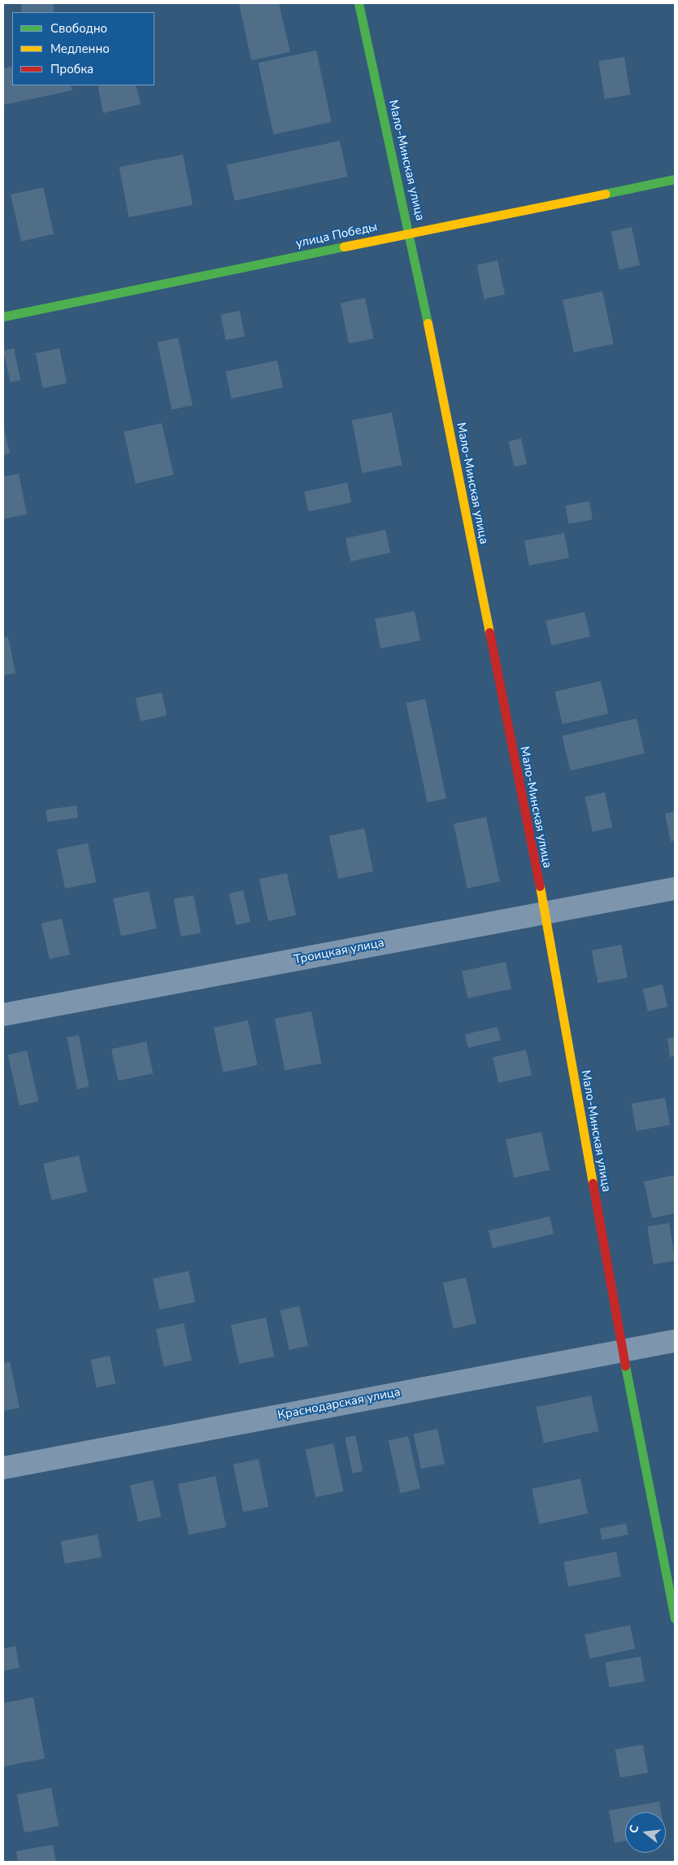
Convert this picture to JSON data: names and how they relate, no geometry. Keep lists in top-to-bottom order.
{
  "streets": {
    "street": [
      "Мало-Минская улица",
      "улица Победы",
      "Троицкая улица",
      "Краснодарская улица"
    ]
  },
  "crossings": [
    ["Мало-Минская улица", "улица Победы"],
    ["Мало-Минская улица", "Троицкая улица"],
    ["Мало-Минская улица", "Краснодарская улица"]
  ],
  "legend": ["Свободно", "Медленно", "Пробка"],
  "north": "left"
}
